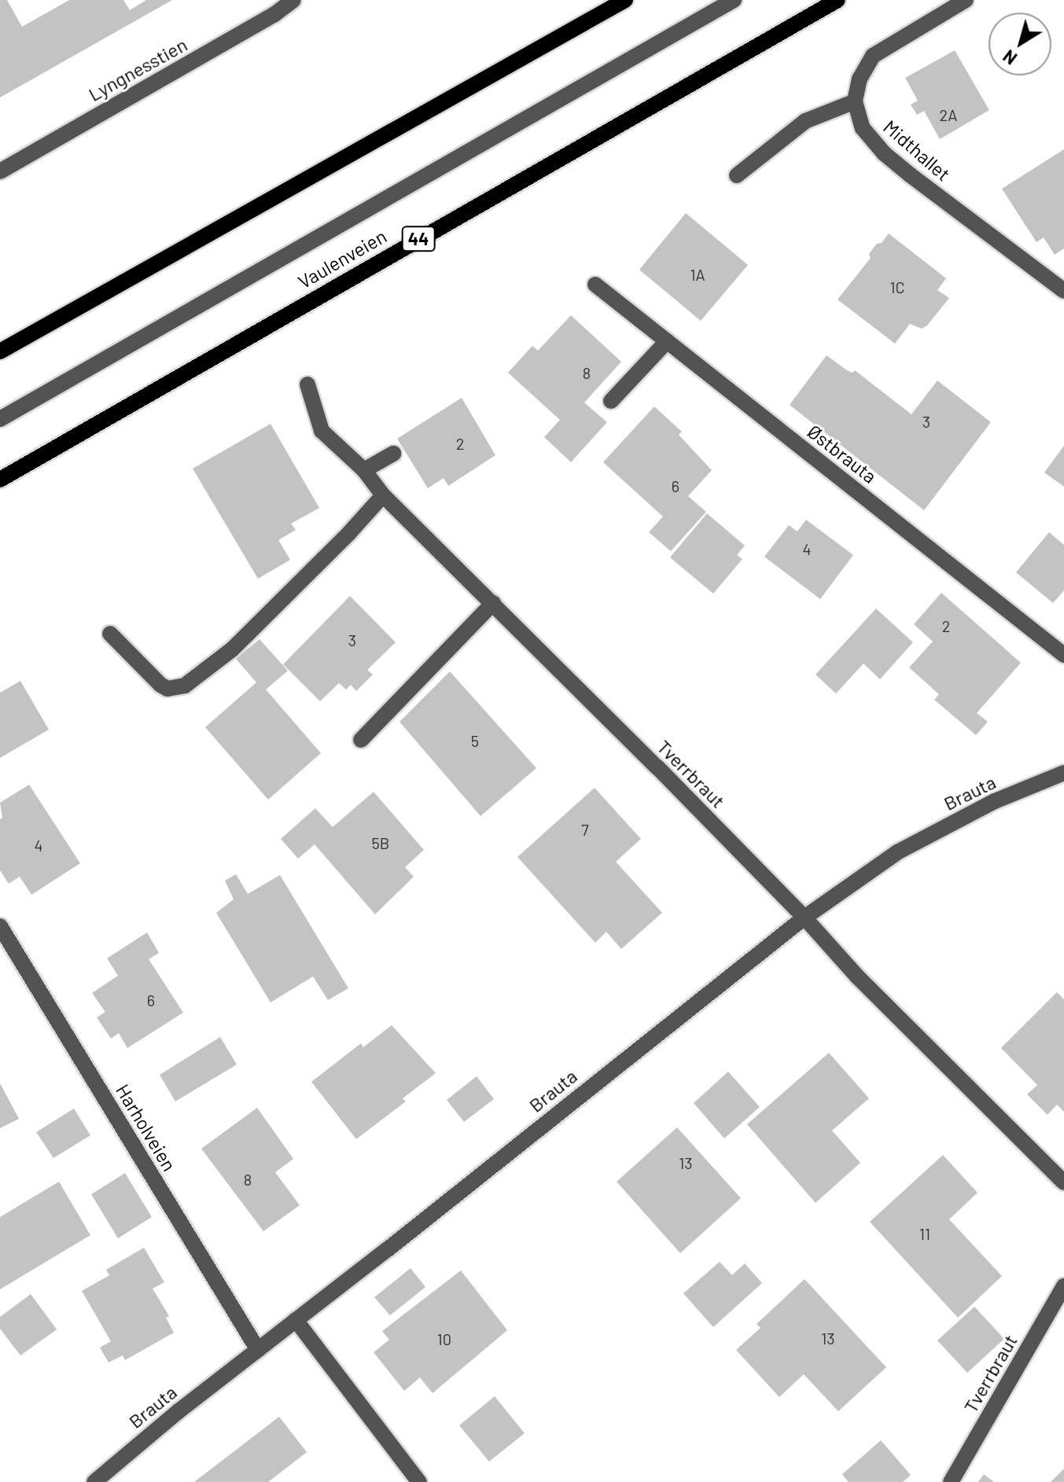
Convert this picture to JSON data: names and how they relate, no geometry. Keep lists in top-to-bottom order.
{
  "streets": {
    "main road": ["44", "Vaulenveien"],
    "street": [
      "Lyngnesstien",
      "Midthallet",
      "Østbrauta",
      "Tverrbraut",
      "Brauta",
      "Harholveien"
    ]
  },
  "crossings": [
    ["Tverrbraut", "Brauta"],
    ["Brauta", "Harholveien"]
  ],
  "house_numbers": [
    "2A",
    "1A",
    "1C",
    "8",
    "3",
    "2",
    "6",
    "4",
    "2",
    "3",
    "5",
    "7",
    "5B",
    "4",
    "6",
    "13",
    "8",
    "11",
    "13",
    "10"
  ],
  "north": "bottom left"
}
